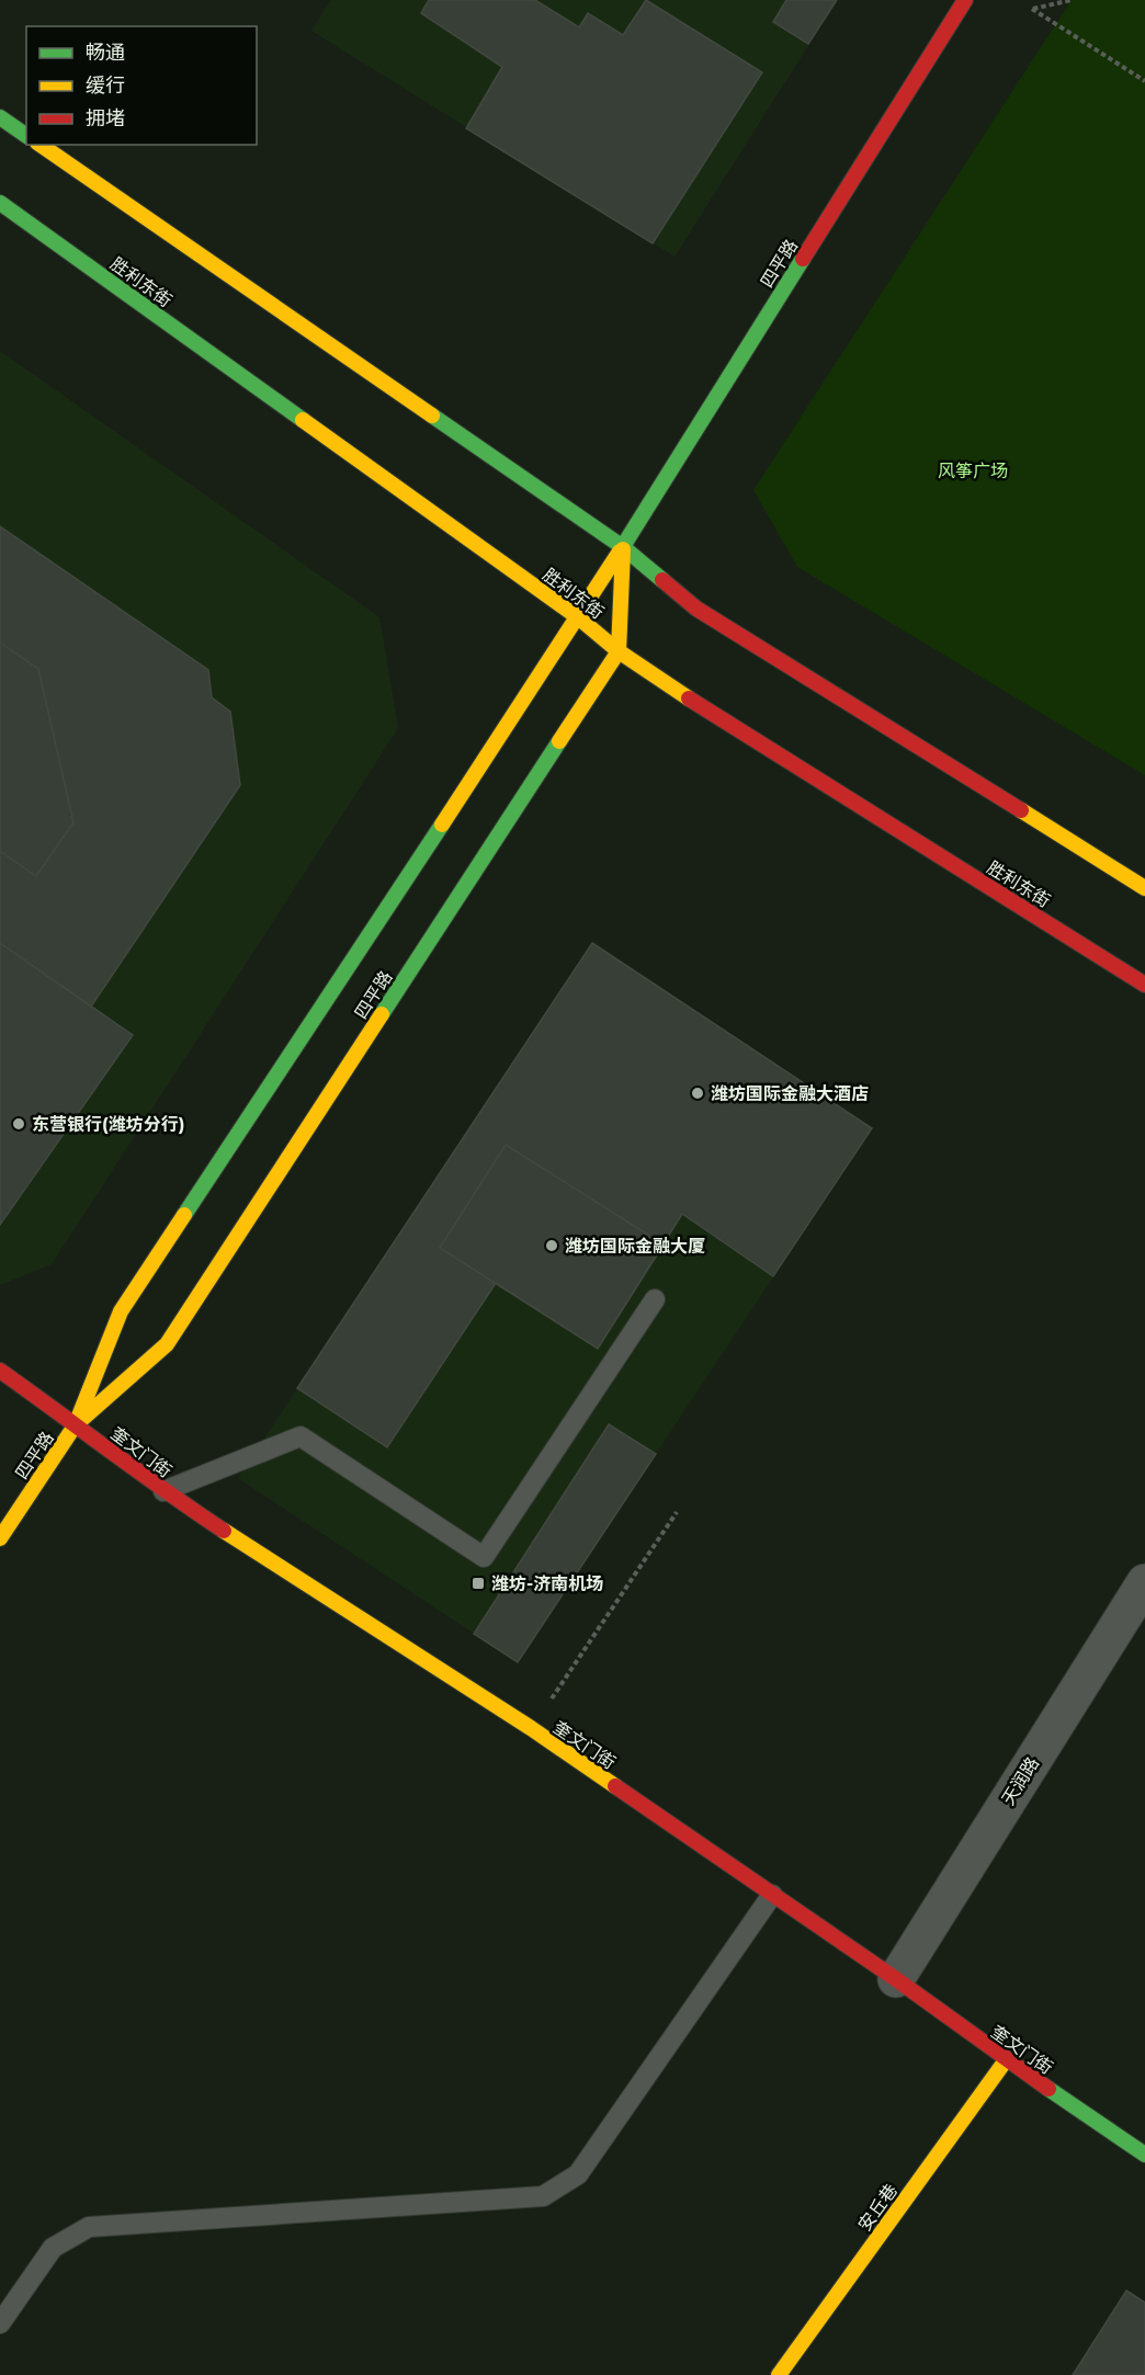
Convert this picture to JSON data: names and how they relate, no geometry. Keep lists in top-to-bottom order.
{
  "streets": {
    "street": [
      "四平路",
      "胜利东街",
      "奎文门街",
      "天润路",
      "安丘巷"
    ]
  },
  "crossings": [
    ["四平路", "胜利东街"],
    ["四平路", "奎文门街"],
    ["奎文门街", "天润路"],
    ["奎文门街", "安丘巷"]
  ],
  "parks": ["风筝广场"],
  "places": {
    "other": ["潍坊国际金融大酒店", "东营银行(潍坊分行)", "潍坊国际金融大厦"],
    "transit": ["潍坊-济南机场"]
  },
  "legend": ["畅通", "缓行", "拥堵"]
}
